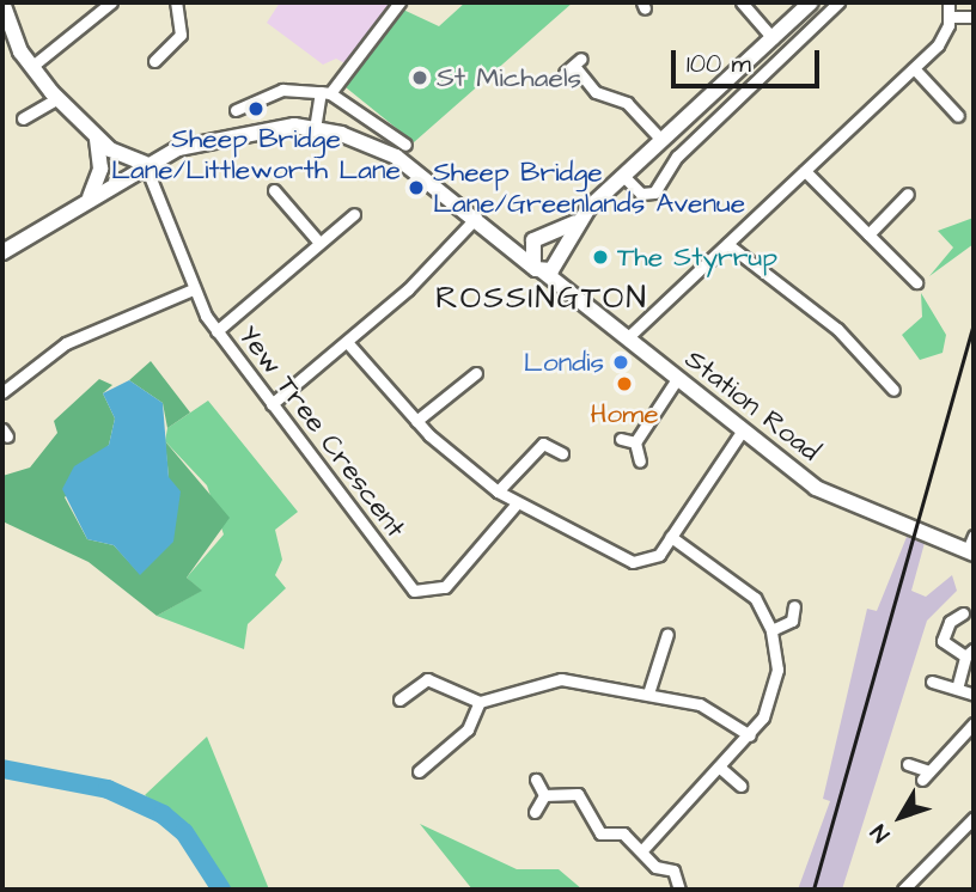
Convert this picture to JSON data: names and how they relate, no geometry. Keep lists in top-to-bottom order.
{
  "streets": {
    "main road": ["Station Road"],
    "street": ["Yew Tree Crescent"]
  },
  "districts": ["ROSSINGTON"],
  "places": [
    "St Michaels",
    "Sheep Bridge Lane/Littleworth Lane",
    "Sheep Bridge Lane/Greenlands Avenue",
    "The Styrrup",
    "Londis",
    "Home"
  ],
  "scale_bar": "100 m",
  "north": "bottom left"
}
